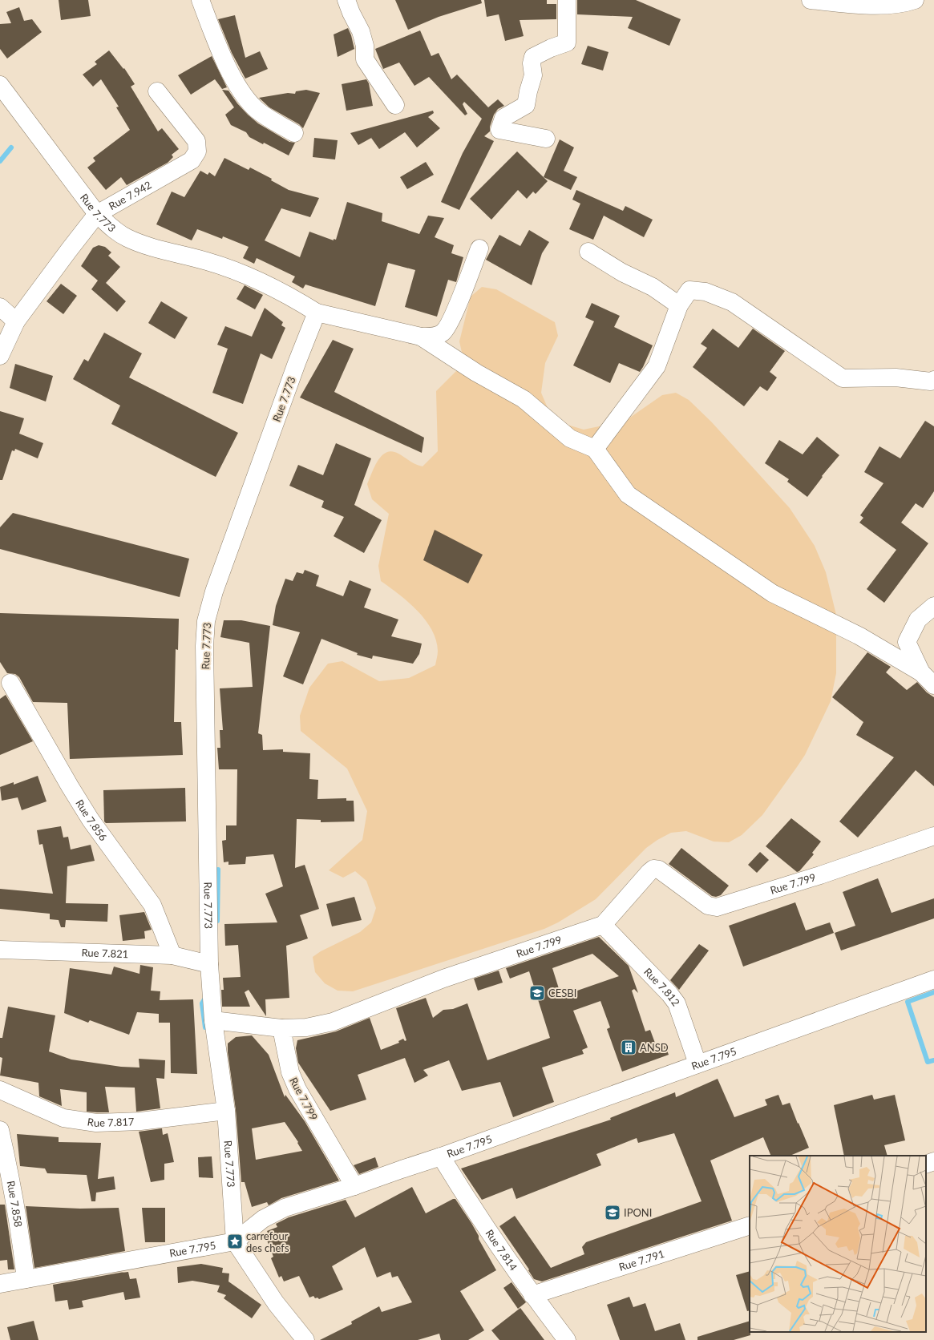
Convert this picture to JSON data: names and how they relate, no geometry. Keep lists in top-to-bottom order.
{
  "streets": {
    "street": [
      "Rue 7.942",
      "Rue 7.773",
      "Rue 7.856",
      "Rue 7.799",
      "Rue 7.821",
      "Rue 7.812",
      "Rue 7.795",
      "Rue 7.817",
      "Rue 7.858",
      "Rue 7.814",
      "Rue 7.791"
    ]
  },
  "crossings": [
    ["Rue 7.942", "Rue 7.773"],
    ["Rue 7.773", "Rue 7.821"],
    ["Rue 7.773", "Rue 7.795"],
    ["Rue 7.773", "Rue 7.817"],
    ["Rue 7.856", "Rue 7.821"],
    ["Rue 7.799", "Rue 7.812"],
    ["Rue 7.799", "Rue 7.795"],
    ["Rue 7.812", "Rue 7.795"],
    ["Rue 7.795", "Rue 7.858"],
    ["Rue 7.795", "Rue 7.814"],
    ["Rue 7.814", "Rue 7.791"]
  ],
  "places": {
    "school or university": ["CESBI", "IPONI"],
    "building": ["ANSD"],
    "place": ["carrefour des chefs"]
  }
}
